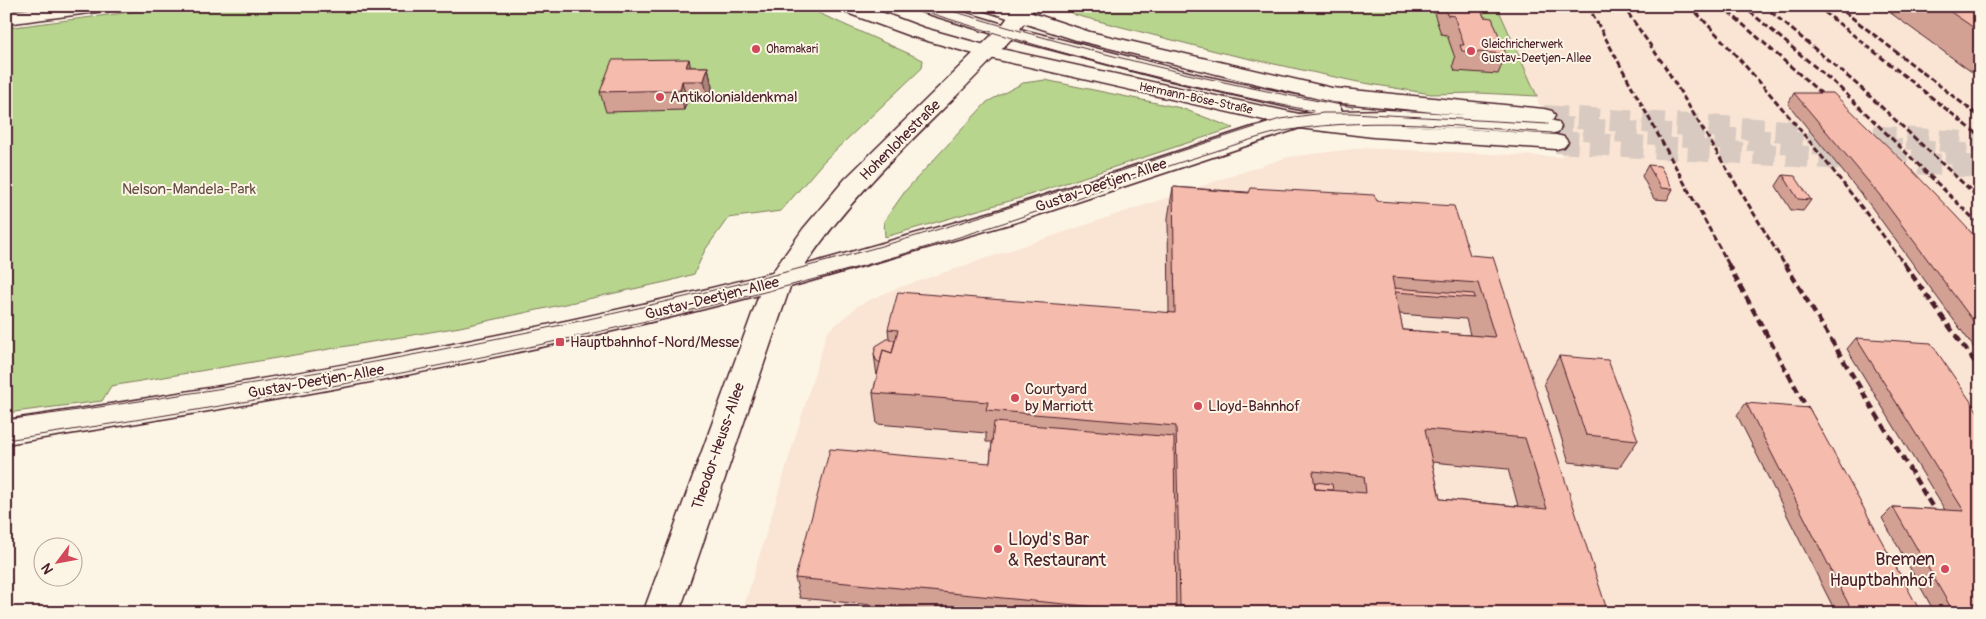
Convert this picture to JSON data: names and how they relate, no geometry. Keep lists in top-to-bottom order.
{
  "streets": {
    "street": [
      "Hermann-Böse-Straße",
      "Hohenlohestraße",
      "Gustav-Deetjen-Allee",
      "Theodor-Heuss-Allee"
    ]
  },
  "crossings": [
    ["Hermann-Böse-Straße", "Hohenlohestraße"],
    ["Hermann-Böse-Straße", "Gustav-Deetjen-Allee"],
    ["Hohenlohestraße", "Gustav-Deetjen-Allee"],
    ["Hohenlohestraße", "Theodor-Heuss-Allee"],
    ["Gustav-Deetjen-Allee", "Theodor-Heuss-Allee"]
  ],
  "parks": ["Nelson-Mandela-Park"],
  "places": {
    "other": [
      "Ohamakari",
      "Gleichricherwerk Gustav-Deetjen-Allee",
      "Antikolonialdenkmal",
      "Courtyard by Marriott",
      "Lloyd-Bahnhof",
      "Lloyd's Bar & Restaurant",
      "Bremen Hauptbahnhof"
    ],
    "transit": ["Hauptbahnhof-Nord/Messe"]
  },
  "north": "bottom left"
}
